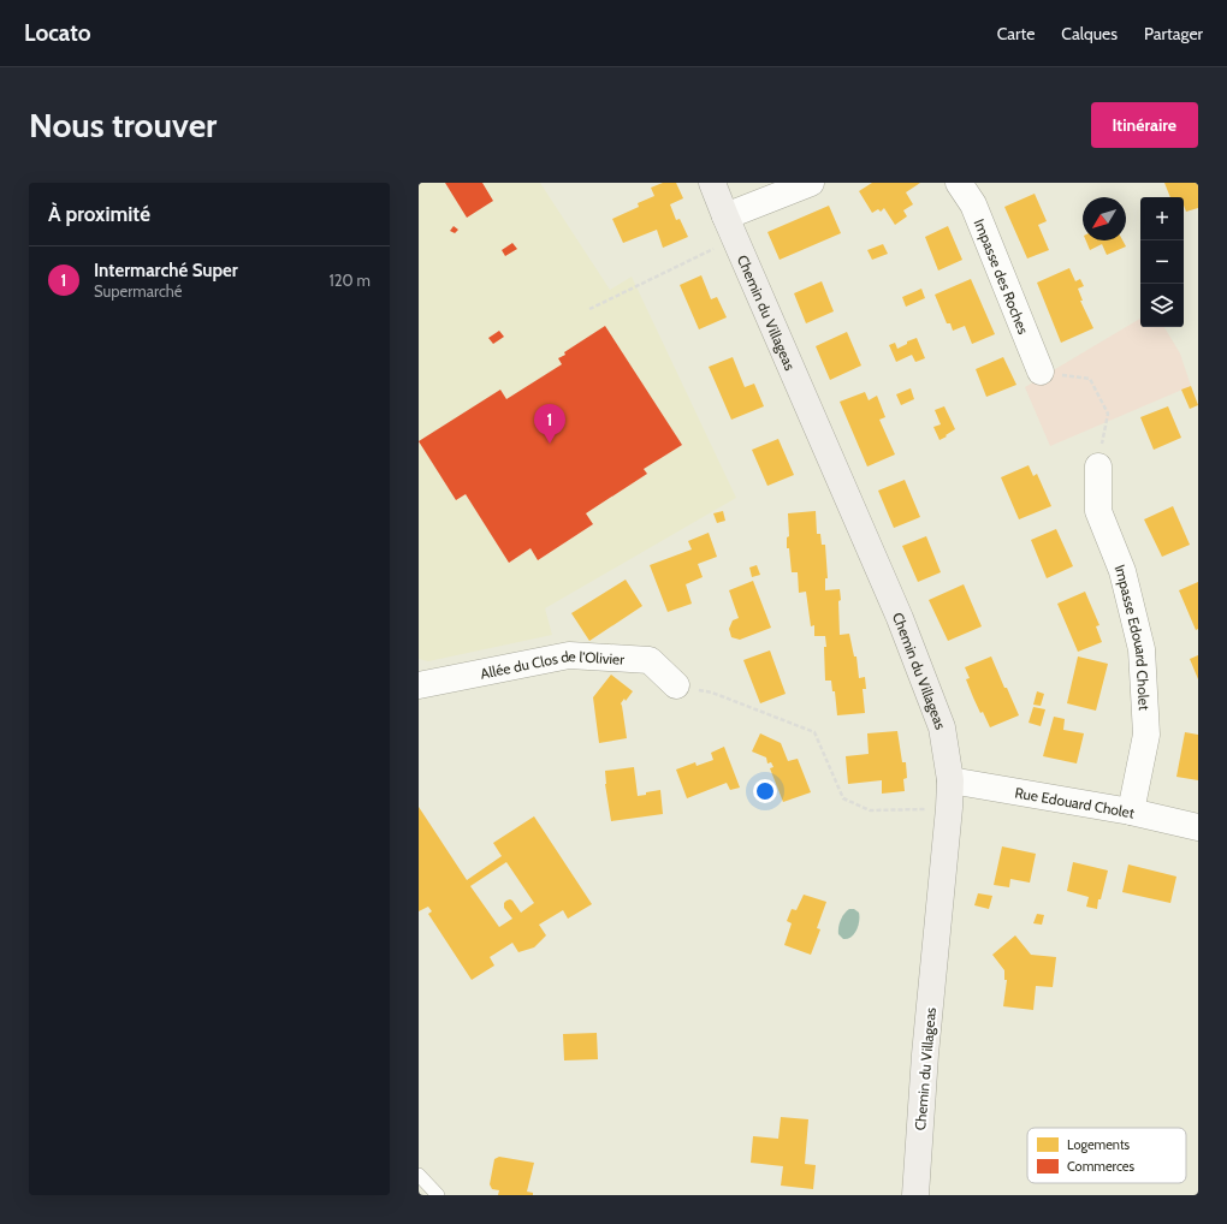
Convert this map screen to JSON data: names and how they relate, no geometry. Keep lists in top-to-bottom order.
{
  "streets": {
    "street": [
      "Impasse des Roches",
      "Chemin du Villageas",
      "Impasse Edouard Cholet",
      "Allée du Clos de l’Olivier",
      "Rue Edouard Cholet"
    ]
  },
  "crossings": [
    ["Chemin du Villageas", "Rue Edouard Cholet"],
    ["Impasse Edouard Cholet", "Rue Edouard Cholet"]
  ],
  "legend": ["Logements", "Commerces"],
  "north": "bottom left",
  "page": {
    "header": "Locato",
    "nav": ["Carte", "Calques", "Partager"],
    "buttons": "Itinéraire",
    "title": "Nous trouver",
    "heading": "À proximité",
    "map_buttons": ["+", "−"],
    "list": [
      {
        "mark": "1",
        "name": "Intermarché Super",
        "note": "Supermarché",
        "value": "120 m"
      }
    ],
    "pins": "1"
  }
}
